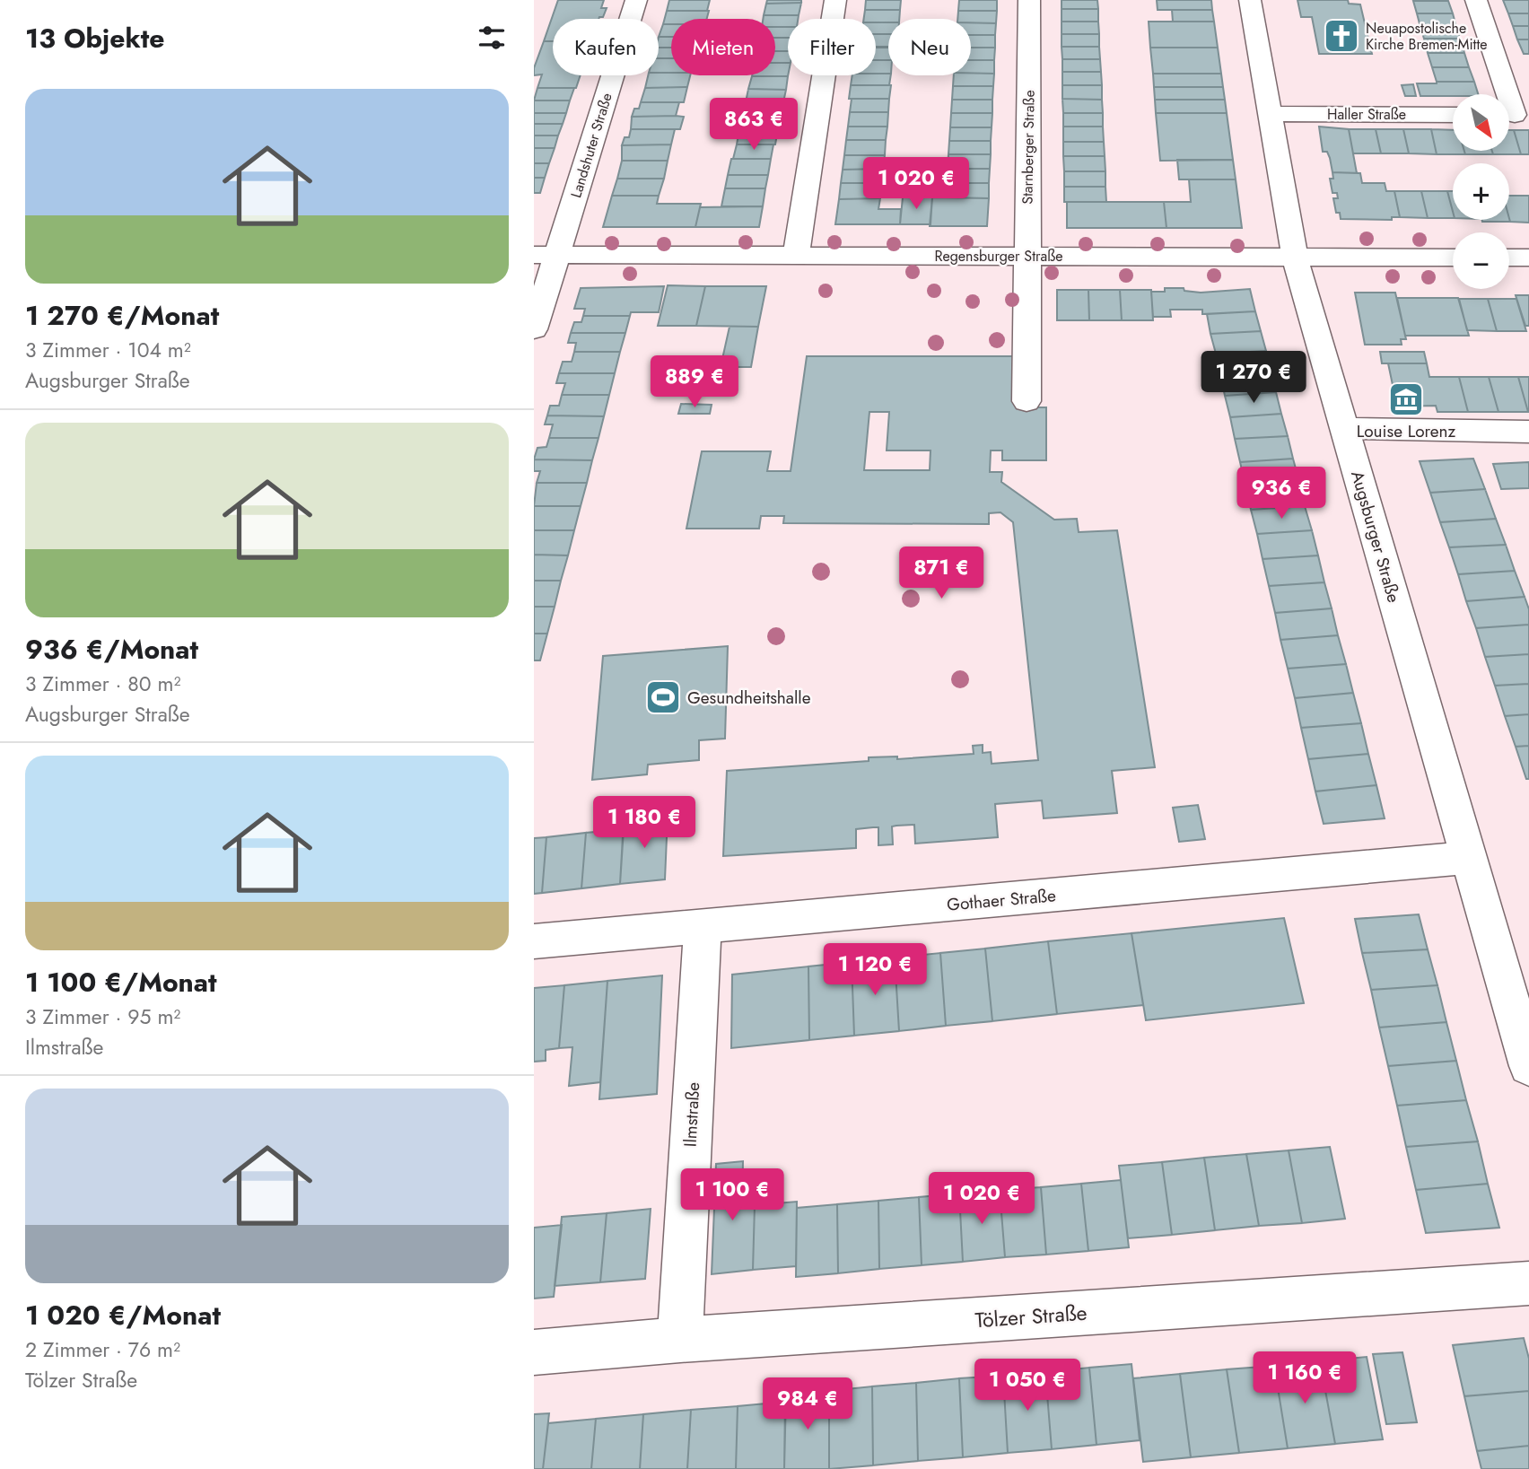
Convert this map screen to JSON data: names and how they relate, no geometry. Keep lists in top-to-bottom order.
{
  "streets": {
    "street": [
      "Haller Straße",
      "Landshuter Straße",
      "Starnberger Straße",
      "Regensburger Straße",
      "Augsburger Straße",
      "Gothaer Straße",
      "Ilmstraße",
      "Tölzer Straße"
    ]
  },
  "crossings": [
    ["Haller Straße", "Augsburger Straße"],
    ["Landshuter Straße", "Regensburger Straße"],
    ["Starnberger Straße", "Regensburger Straße"],
    ["Regensburger Straße", "Augsburger Straße"],
    ["Augsburger Straße", "Gothaer Straße"],
    ["Gothaer Straße", "Ilmstraße"],
    ["Ilmstraße", "Tölzer Straße"]
  ],
  "places": {
    "church": ["Neuapostolische Kirche Bremen-Mitte"],
    "museum": ["Louise Lorenz"],
    "sports": ["Gesundheitshalle"]
  },
  "north": "bottom right",
  "page": {
    "heading": "13 Objekte",
    "chip": [
      "Kaufen",
      "Mieten",
      "Filter",
      "Neu"
    ],
    "list": [
      {
        "name": "1 270 €/Monat",
        "note": "3 Zimmer · 104 m² · Augsburger Straße"
      },
      {
        "name": "936 €/Monat",
        "note": "3 Zimmer · 80 m² · Augsburger Straße"
      },
      {
        "name": "1 100 €/Monat",
        "note": "3 Zimmer · 95 m² · Ilmstraße"
      },
      {
        "name": "1 020 €/Monat",
        "note": "2 Zimmer · 76 m² · Tölzer Straße"
      }
    ],
    "map_buttons": ["+", "−"],
    "price": [
      "863 €",
      "1 020 €",
      "1 270 €",
      "889 €",
      "936 €",
      "871 €",
      "1 180 €",
      "1 120 €",
      "1 100 €",
      "1 020 €",
      "1 160 €",
      "1 050 €",
      "984 €"
    ]
  }
}
